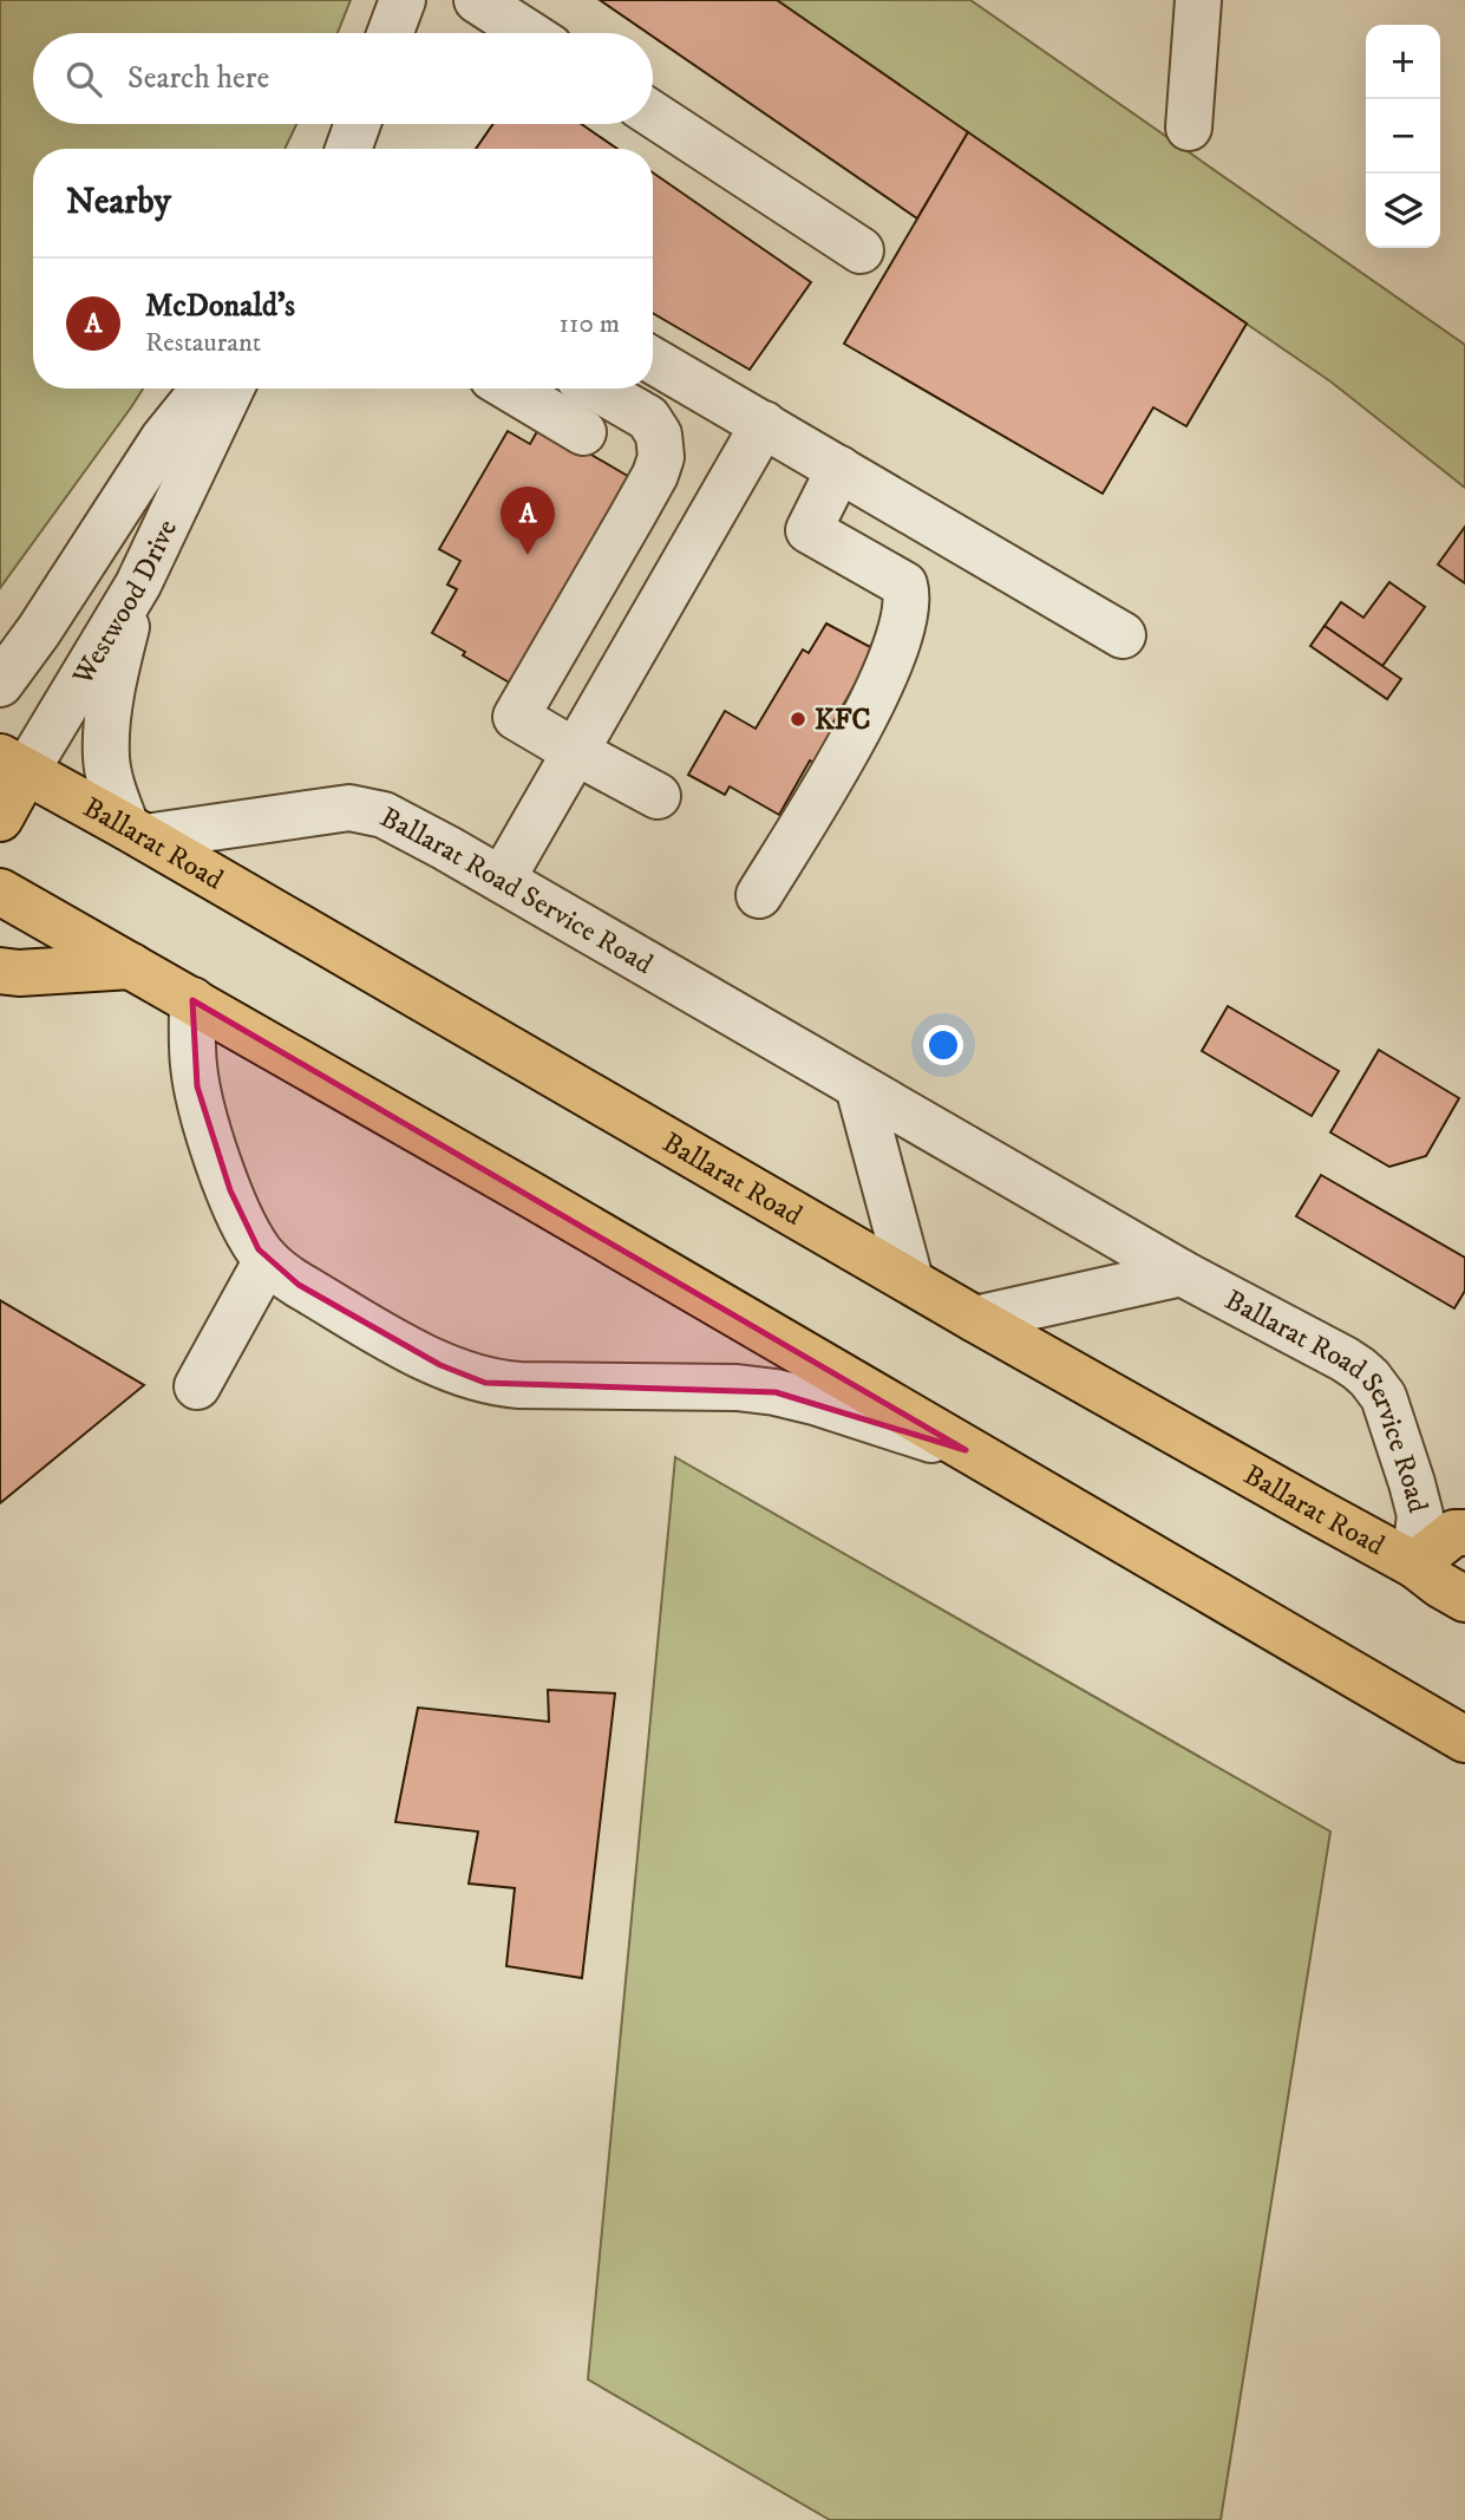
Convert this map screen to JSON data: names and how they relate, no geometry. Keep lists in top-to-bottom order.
{
  "streets": {
    "main road": ["Westwood Drive", "Ballarat Road"],
    "street": ["Ballarat Road Service Road"]
  },
  "crossings": [
    ["Westwood Drive", "Ballarat Road"],
    ["Ballarat Road", "Ballarat Road Service Road"]
  ],
  "places": ["KFC"],
  "page": {
    "map_buttons": ["+", "−"],
    "search": "Search here",
    "heading": "Nearby",
    "list": [
      {
        "mark": "A",
        "name": "McDonald's",
        "note": "Restaurant",
        "value": "110 m"
      }
    ],
    "pins": "A"
  }
}
